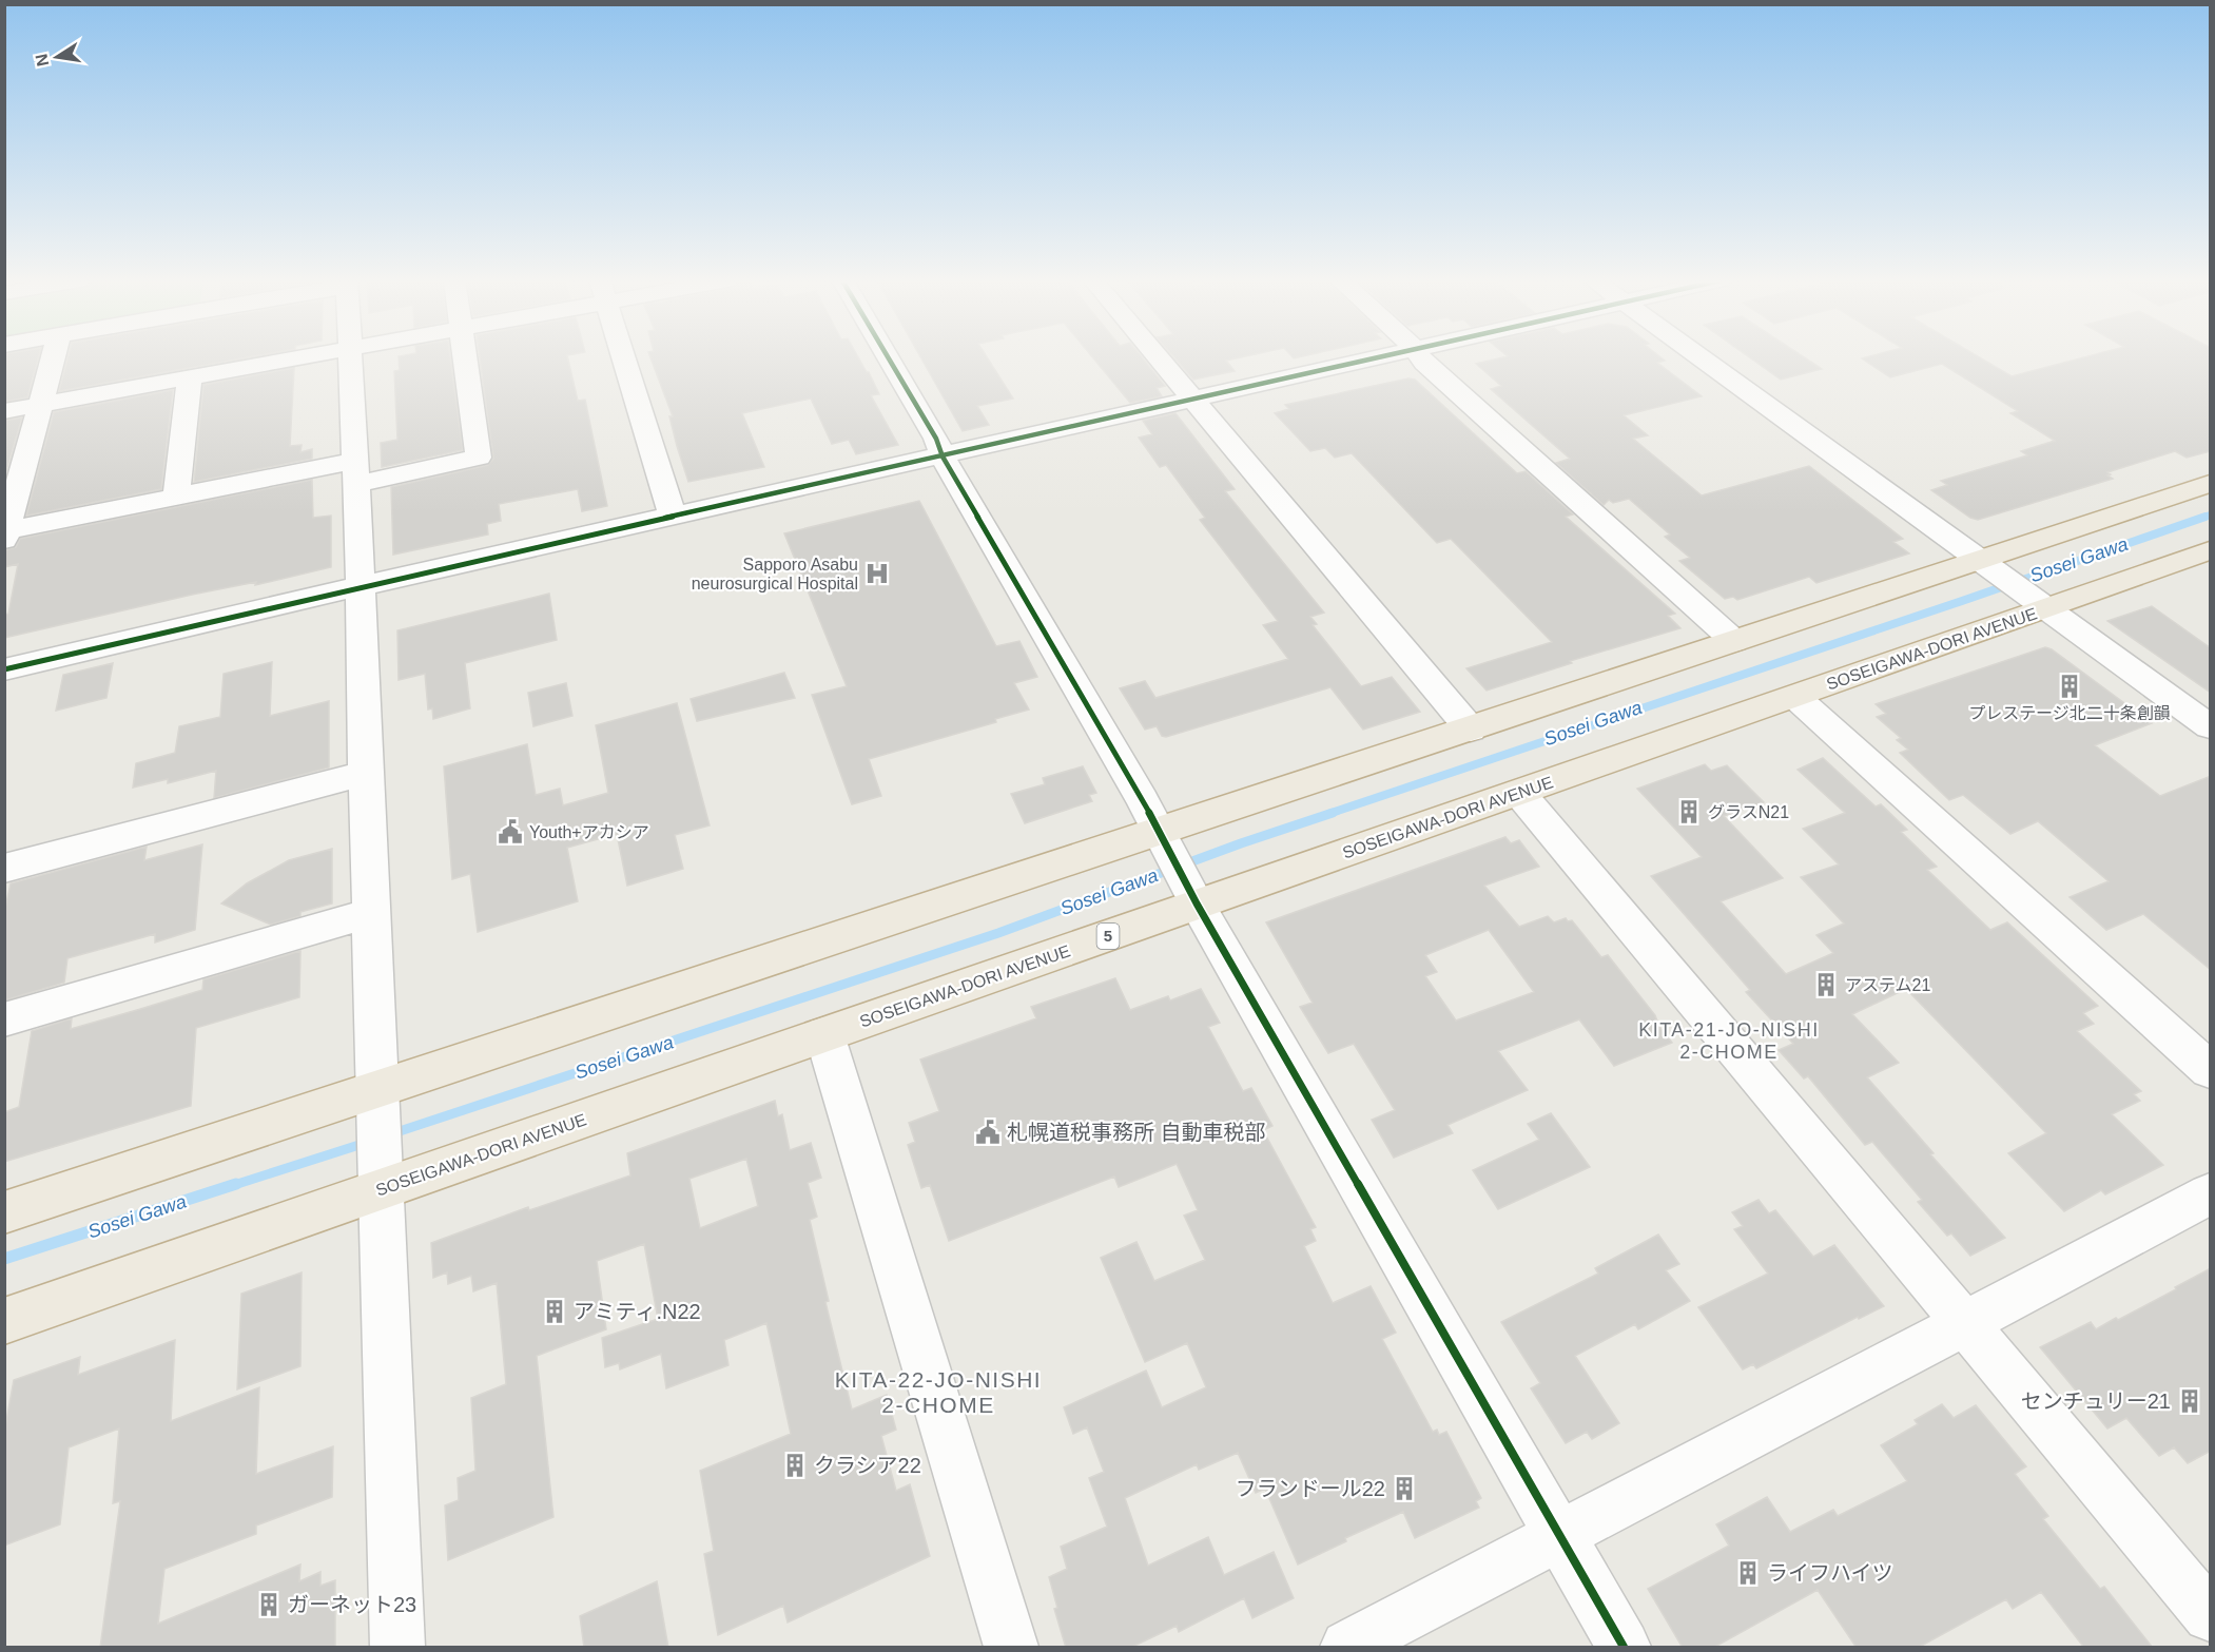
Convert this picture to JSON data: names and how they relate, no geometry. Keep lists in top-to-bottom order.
{
  "streets": {
    "highway": ["SOSEIGAWA-DORI AVENUE", "5"]
  },
  "districts": ["KITA-21-JO-NISHI 2-CHOME", "KITA-22-JO-NISHI 2-CHOME"],
  "water": ["Sosei Gawa"],
  "places": {
    "hospital": ["Sapporo Asabu neurosurgical Hospital"],
    "building": [
      "プレステージ北二十条創韻",
      "グラスN21",
      "アステム21",
      "アミティ.N22",
      "センチュリー21",
      "クラシア22",
      "フランドール22",
      "ライフハイツ",
      "ガーネット23"
    ],
    "public building": ["Youth+アカシア", "札幌道税事務所 自動車税部"]
  },
  "north": "left"
}
